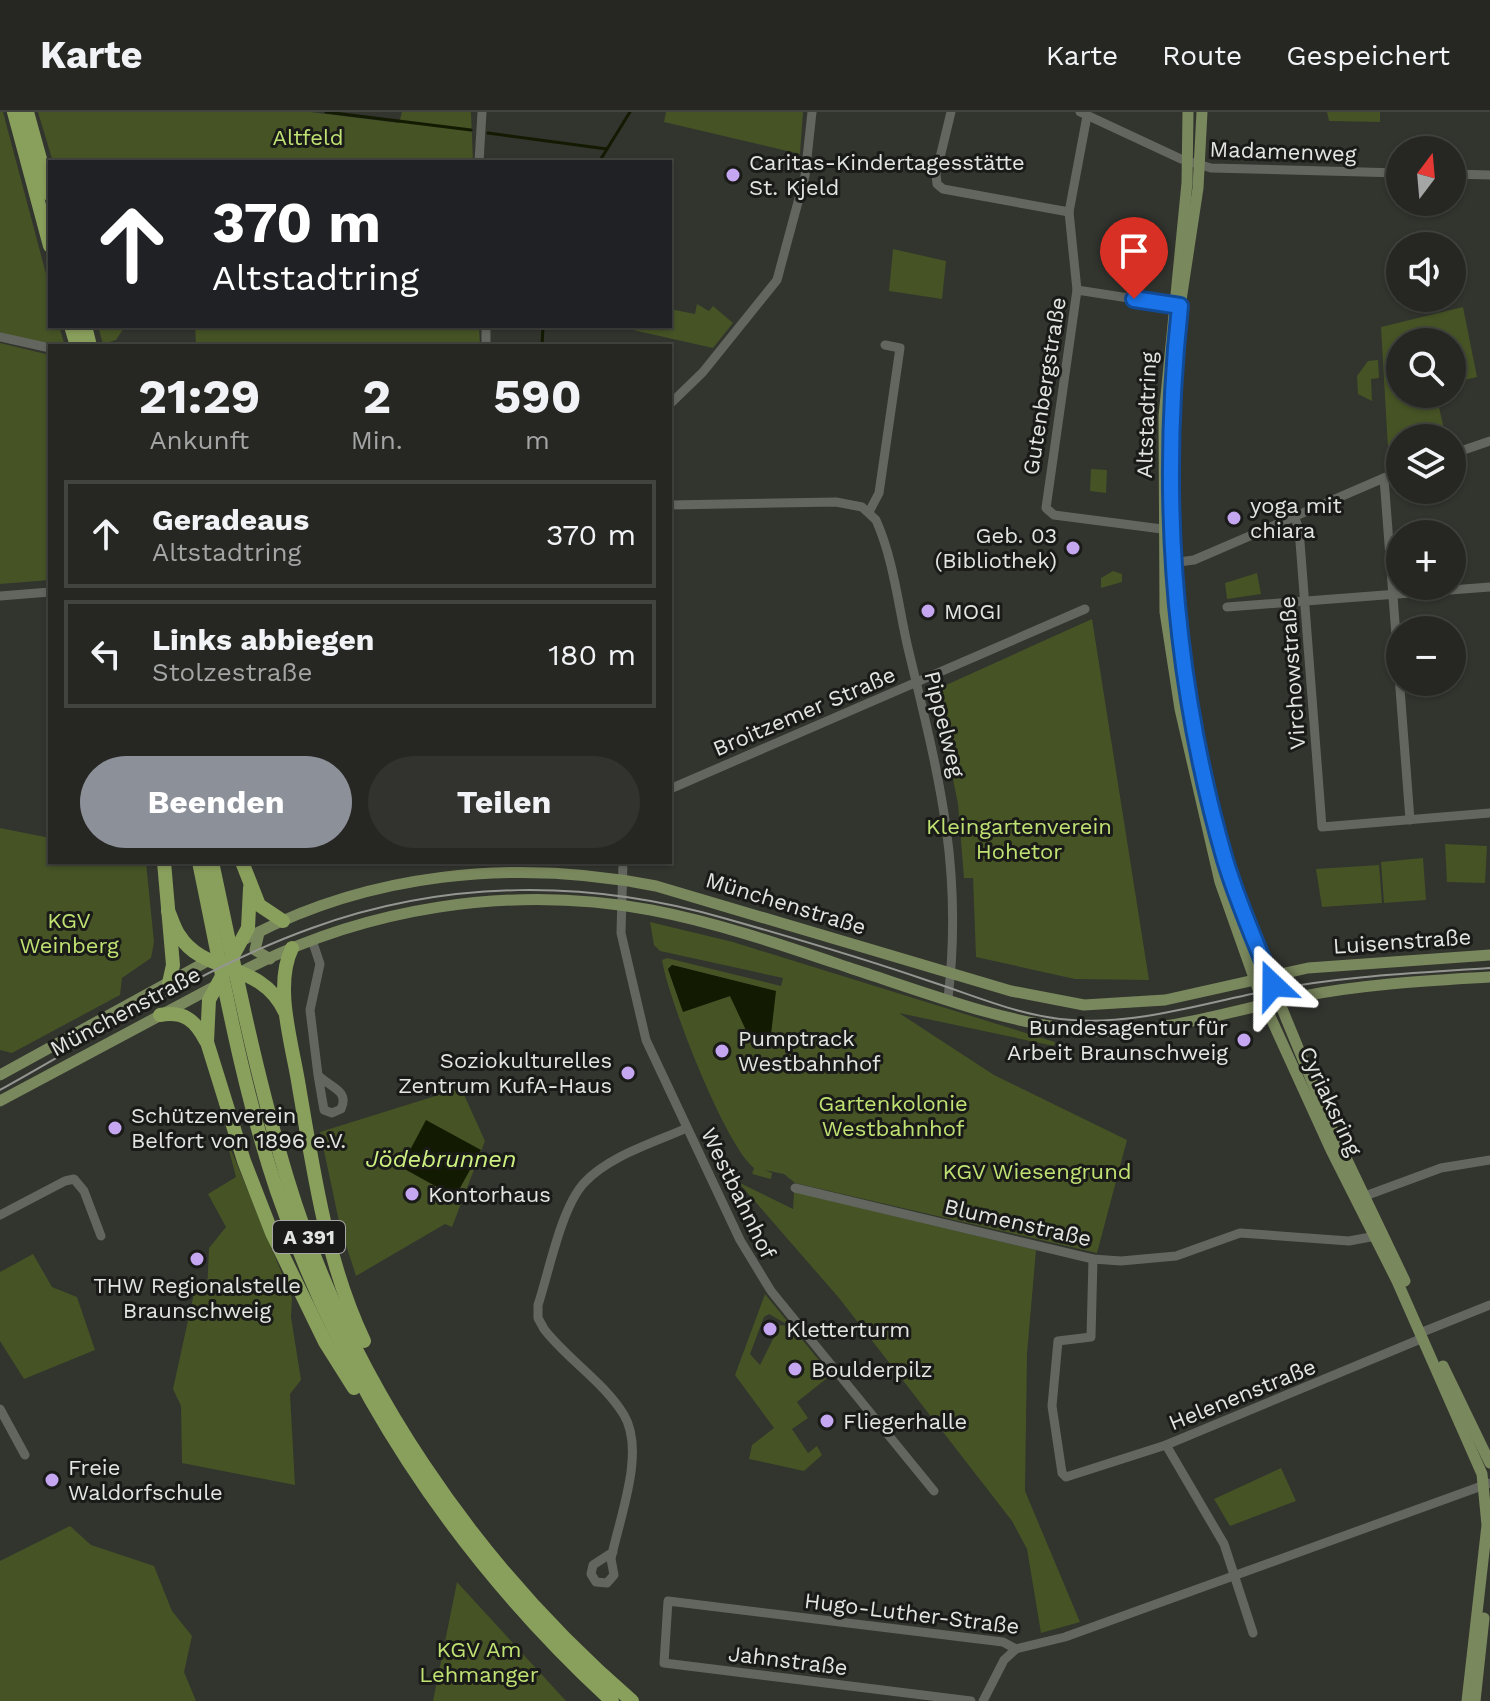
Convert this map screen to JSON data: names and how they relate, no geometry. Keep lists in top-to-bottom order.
{
  "streets": {
    "highway": ["A 391"],
    "main road": [
      "Altstadtring",
      "Münchenstraße",
      "Luisenstraße",
      "Cyriaksring"
    ],
    "street": [
      "Madamenweg",
      "Gutenbergstraße",
      "Virchowstraße",
      "Broitzemer Straße",
      "Pippelweg",
      "Westbahnhof",
      "Blumenstraße",
      "Helenenstraße",
      "Hugo-Luther-Straße",
      "Jahnstraße"
    ]
  },
  "crossings": [
    ["Madamenweg", "Gutenbergstraße"],
    ["Madamenweg", "Altstadtring"],
    ["Gutenbergstraße", "Altstadtring"],
    ["Gutenbergstraße", "Cyriaksring"],
    ["Altstadtring", "Cyriaksring"],
    ["Broitzemer Straße", "Pippelweg"],
    ["Pippelweg", "Münchenstraße"],
    ["Münchenstraße", "Luisenstraße"],
    ["Münchenstraße", "Cyriaksring"],
    ["Luisenstraße", "Cyriaksring"],
    ["Cyriaksring", "Blumenstraße"],
    ["Cyriaksring", "Helenenstraße"],
    ["Cyriaksring", "Hugo-Luther-Straße"],
    ["Blumenstraße", "Helenenstraße"],
    ["Hugo-Luther-Straße", "Jahnstraße"]
  ],
  "water": ["Jödebrunnen"],
  "parks": [
    "Altfeld",
    "Kleingartenverein Hohetor",
    "KGV Weinberg",
    "Gartenkolonie Westbahnhof",
    "KGV Wiesengrund",
    "KGV Am Lehmanger"
  ],
  "places": [
    "Caritas-Kindertagesstätte St. Kjeld",
    "yoga mit chiara",
    "Geb. 03 (Bibliothek)",
    "MOGI",
    "Bundesagentur für Arbeit Braunschweig",
    "Pumptrack Westbahnhof",
    "Soziokulturelles Zentrum KufA-Haus",
    "Schützenverein Belfort von 1896 e.V.",
    "Kontorhaus",
    "THW Regionalstelle Braunschweig",
    "Kletterturm",
    "Boulderpilz",
    "Fliegerhalle",
    "Freie Waldorfschule"
  ],
  "north": "top",
  "page": {
    "header": "Karte",
    "nav": ["Karte", "Route", "Gespeichert"],
    "map_buttons": ["+", "−"],
    "turn": ["370 m", "Altstadtring"],
    "eta": [
      "21:29",
      "Ankunft",
      "2",
      "Min.",
      "590",
      "m"
    ],
    "list": [
      {
        "name": "Geradeaus",
        "note": "Altstadtring",
        "value": "370 m"
      },
      {
        "name": "Links abbiegen",
        "note": "Stolzestraße",
        "value": "180 m"
      }
    ],
    "buttons": ["Beenden", "Teilen"]
  }
}
